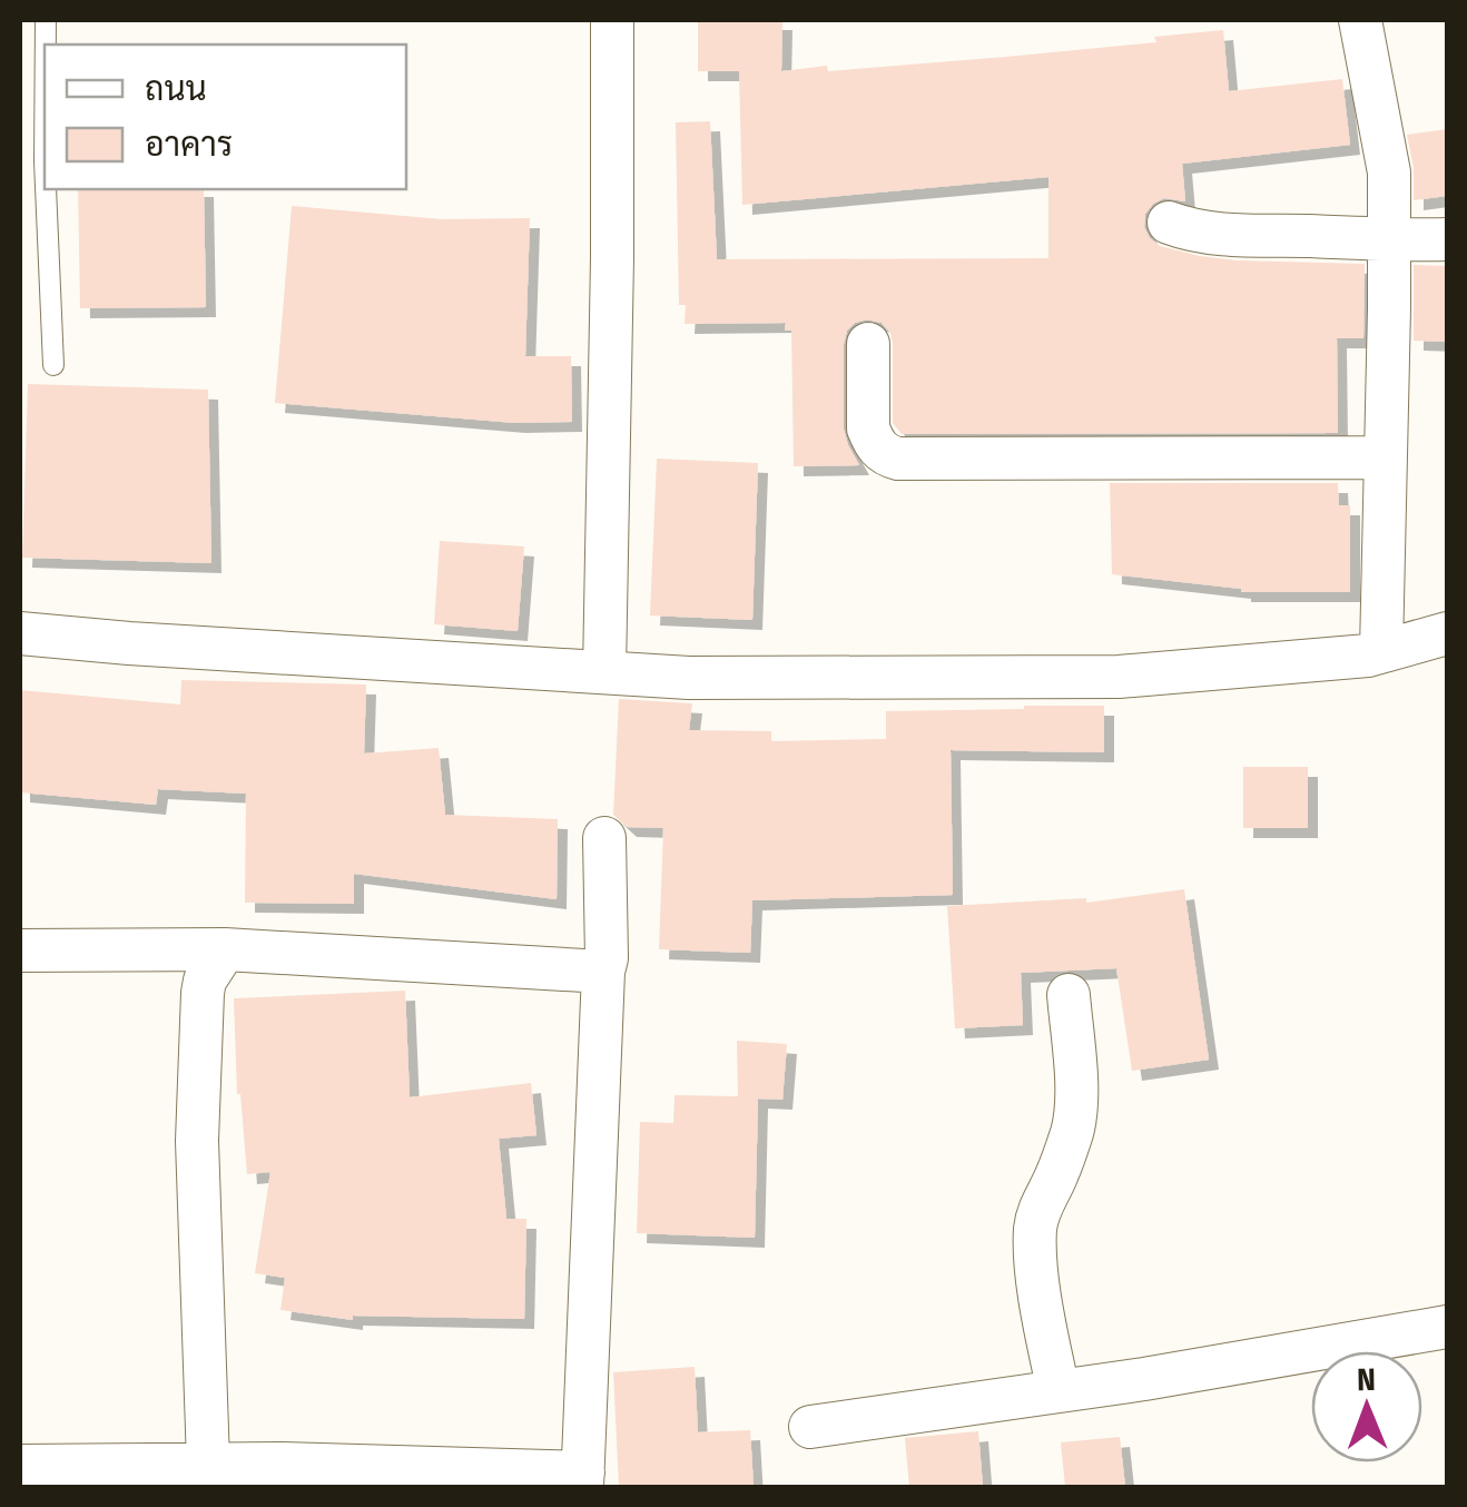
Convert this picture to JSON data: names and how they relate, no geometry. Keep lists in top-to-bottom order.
{
  "legend": ["ถนน", "อาคาร"],
  "north": "top"
}
